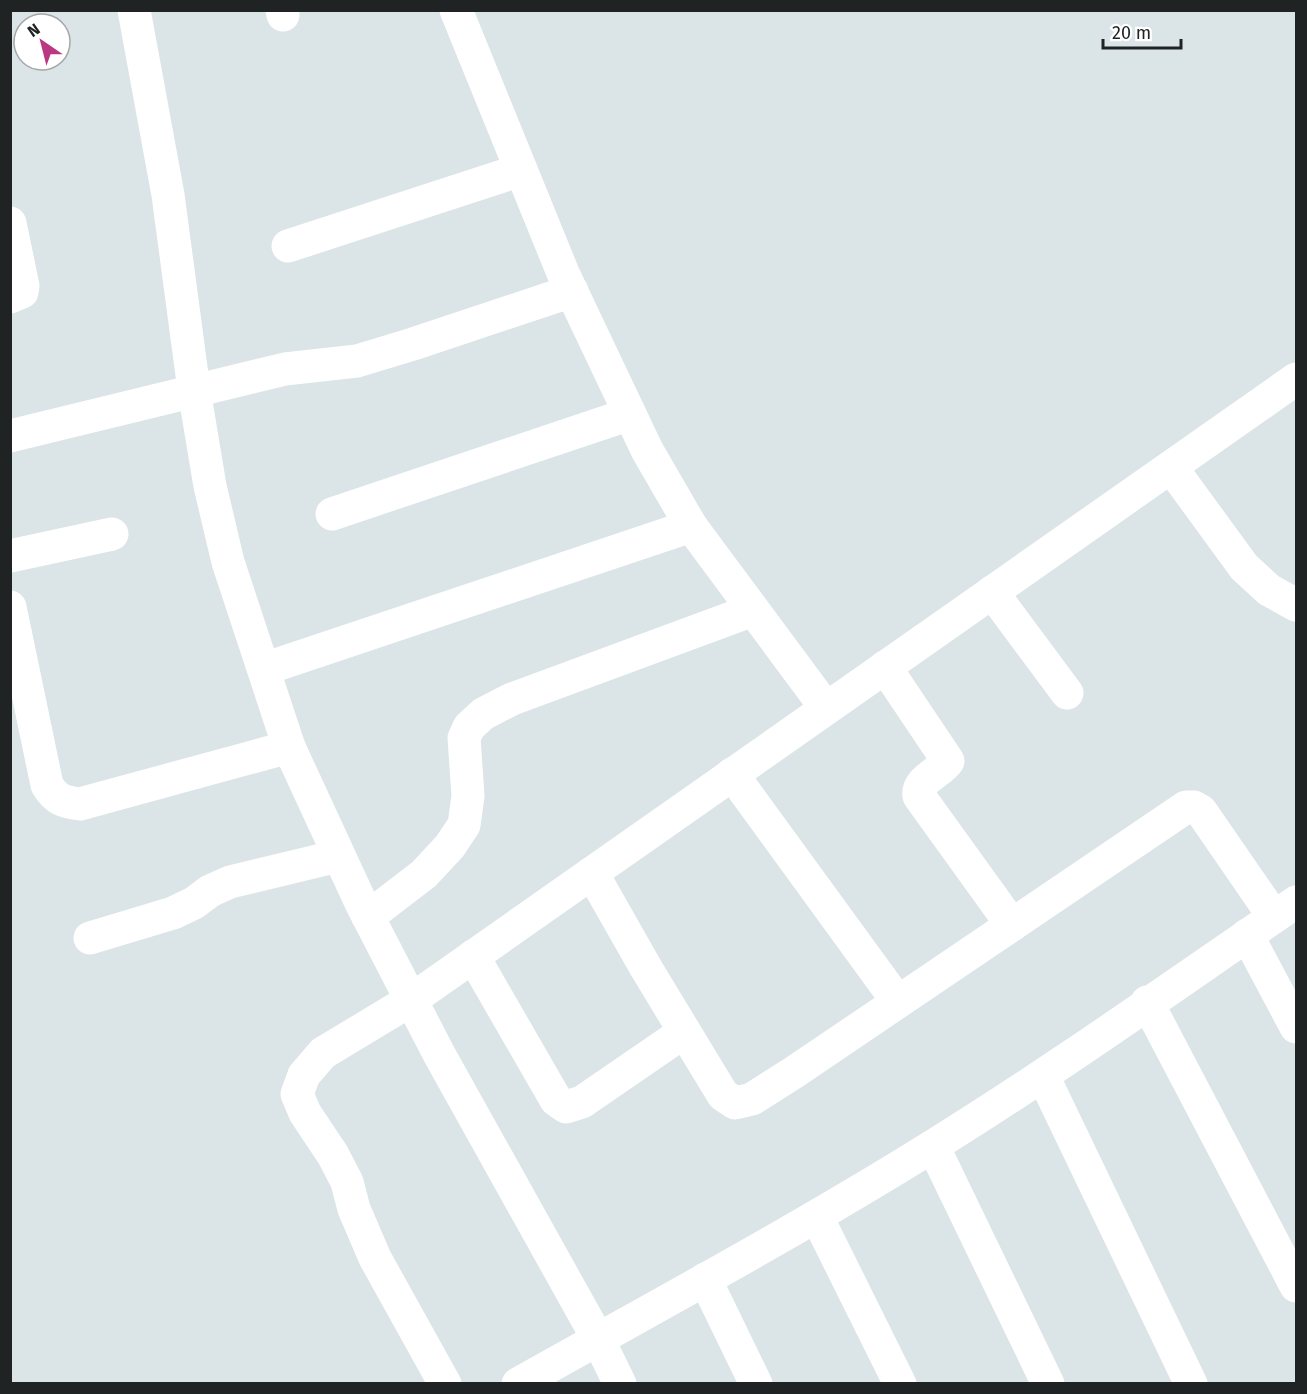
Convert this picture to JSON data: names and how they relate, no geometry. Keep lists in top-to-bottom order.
{
  "scale_bar": "20 m",
  "north": "top left"
}
